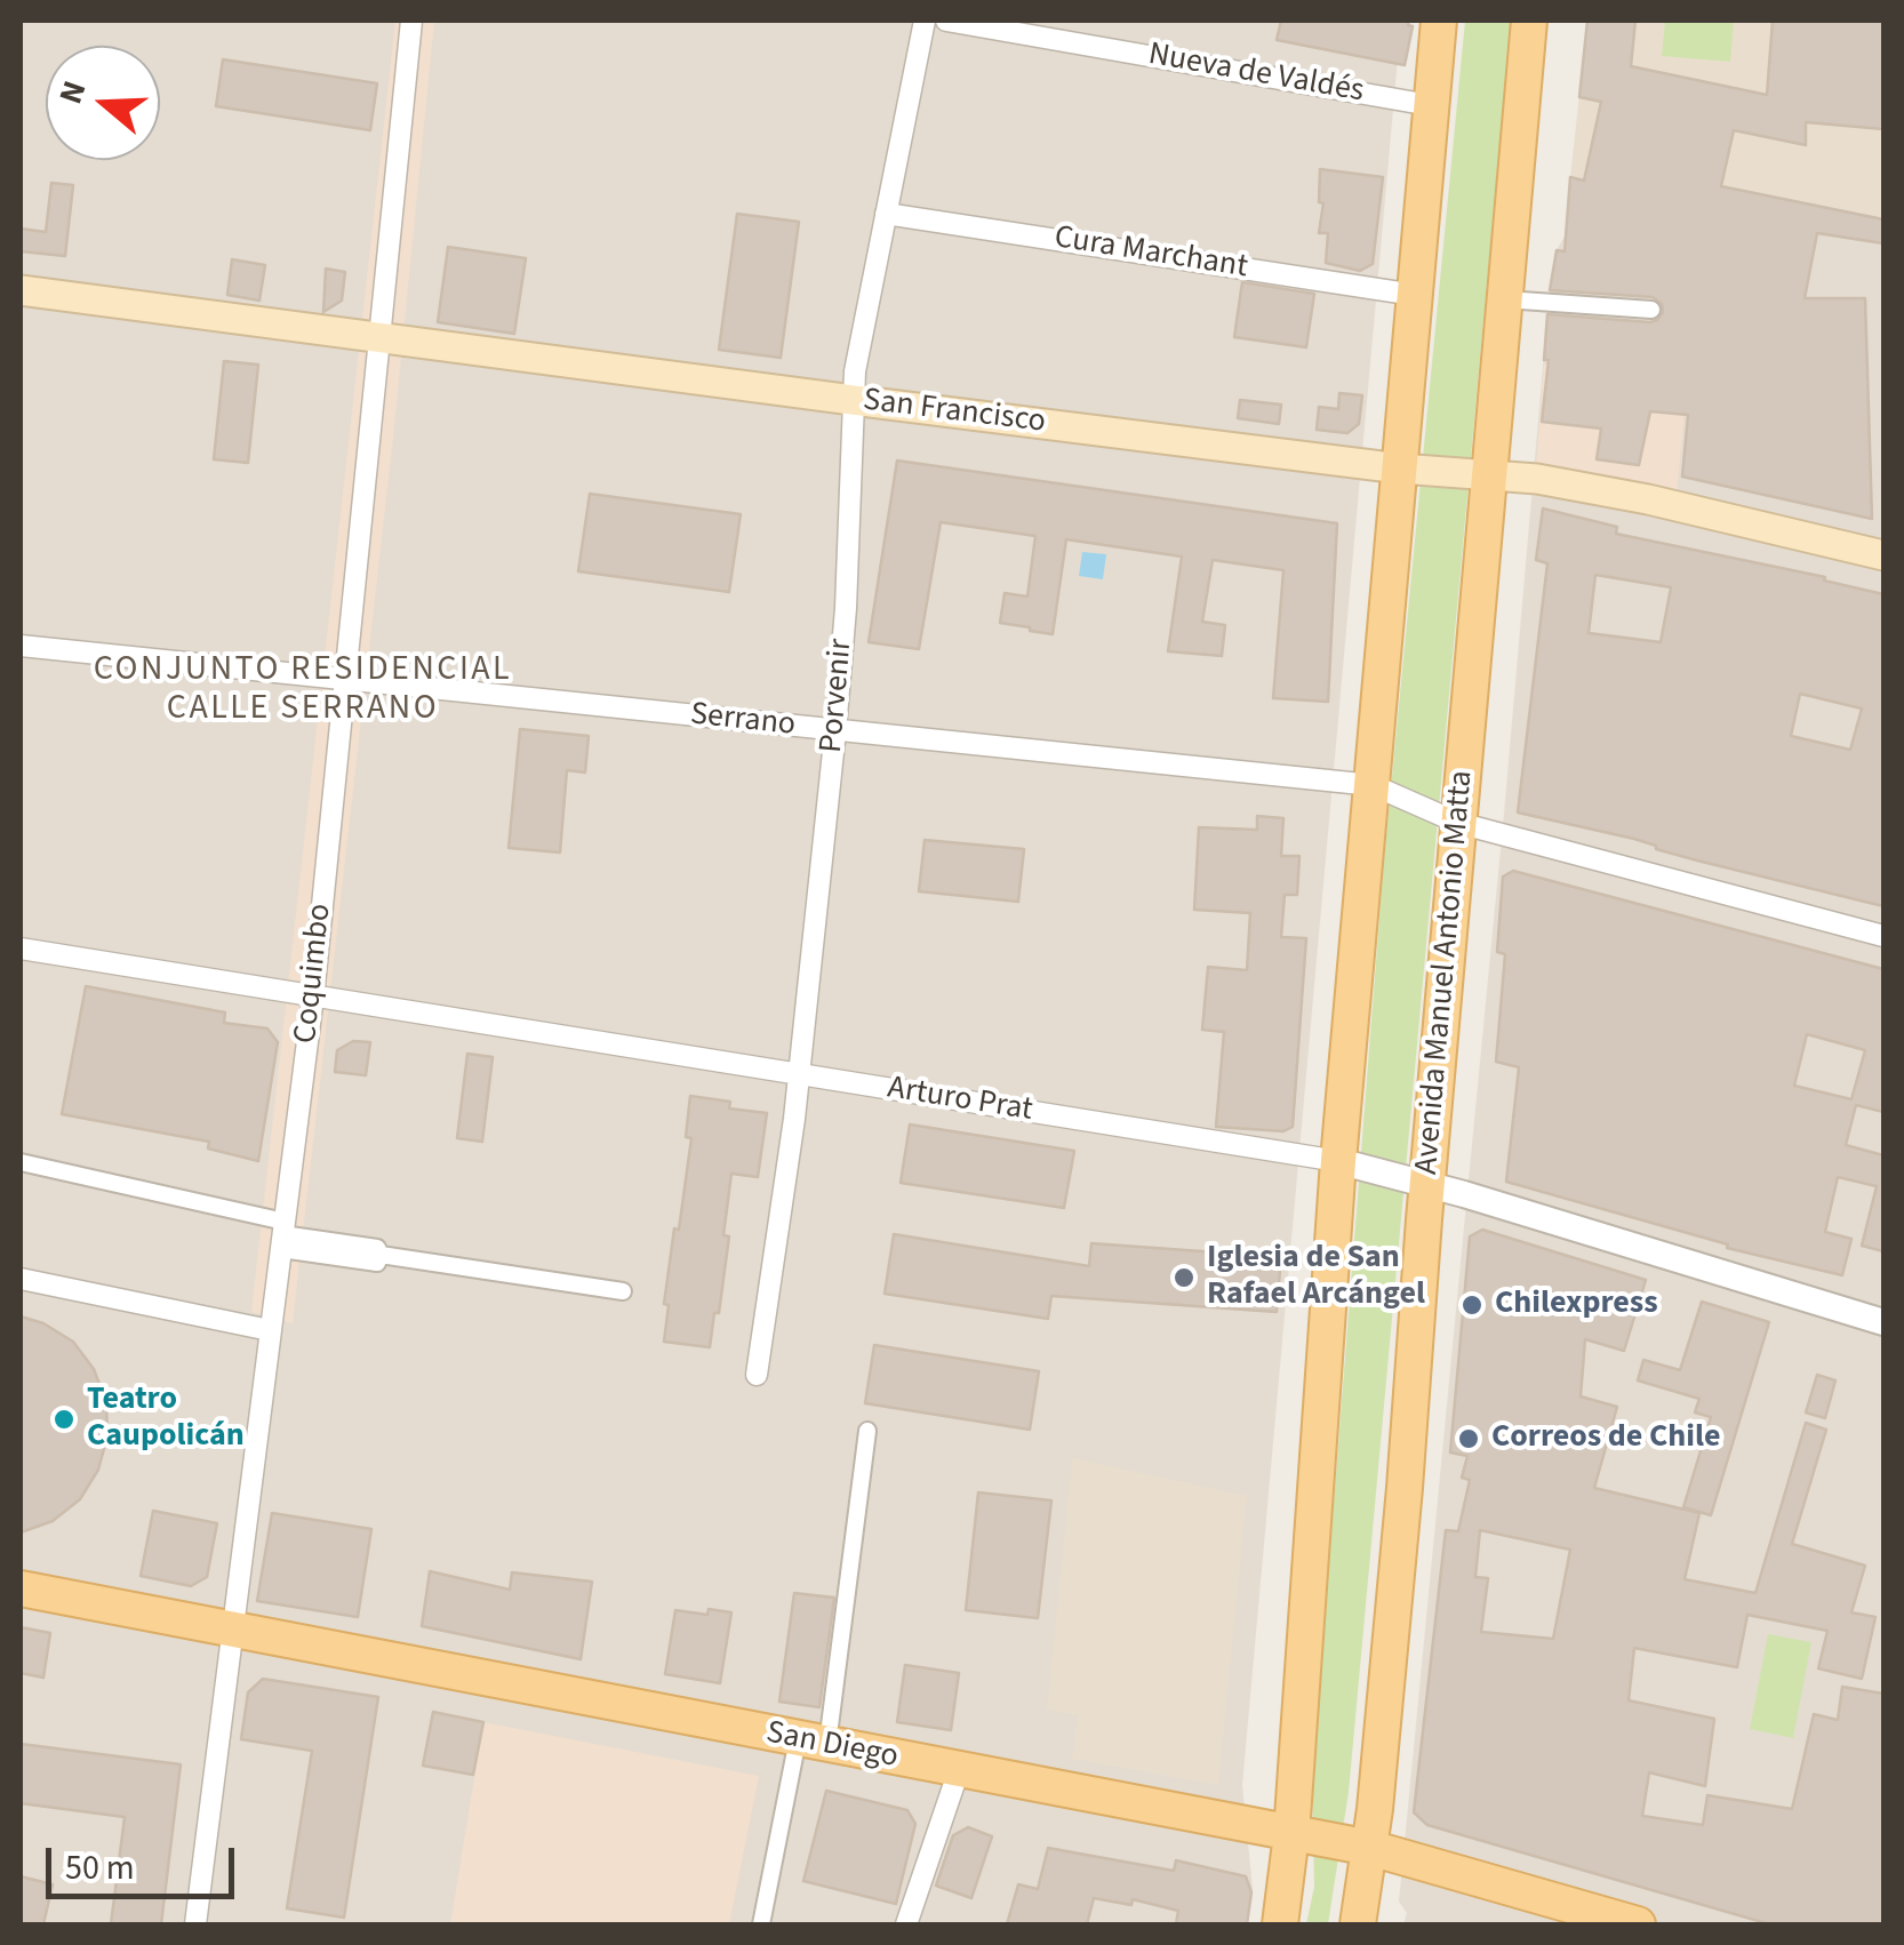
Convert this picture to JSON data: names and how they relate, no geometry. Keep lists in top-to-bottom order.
{
  "streets": {
    "main road": ["San Francisco", "Avenida Manuel Antonio Matta", "San Diego"],
    "street": [
      "Nueva de Valdés",
      "Cura Marchant",
      "Porvenir",
      "Serrano",
      "Coquimbo",
      "Arturo Prat"
    ]
  },
  "crossings": [
    ["Cura Marchant", "Porvenir"],
    ["San Francisco", "Porvenir"],
    ["San Francisco", "Avenida Manuel Antonio Matta"],
    ["San Francisco", "Coquimbo"],
    ["Porvenir", "Serrano"],
    ["Porvenir", "Arturo Prat"],
    ["Serrano", "Avenida Manuel Antonio Matta"],
    ["Serrano", "Coquimbo"],
    ["Avenida Manuel Antonio Matta", "Arturo Prat"],
    ["Avenida Manuel Antonio Matta", "San Diego"],
    ["Coquimbo", "Arturo Prat"],
    ["Coquimbo", "San Diego"]
  ],
  "districts": ["CONJUNTO RESIDENCIAL CALLE SERRANO"],
  "places": [
    "Iglesia de San Rafael Arcángel",
    "Chilexpress",
    "Teatro Caupolicán",
    "Correos de Chile"
  ],
  "scale_bar": "50 m",
  "north": "left"
}
